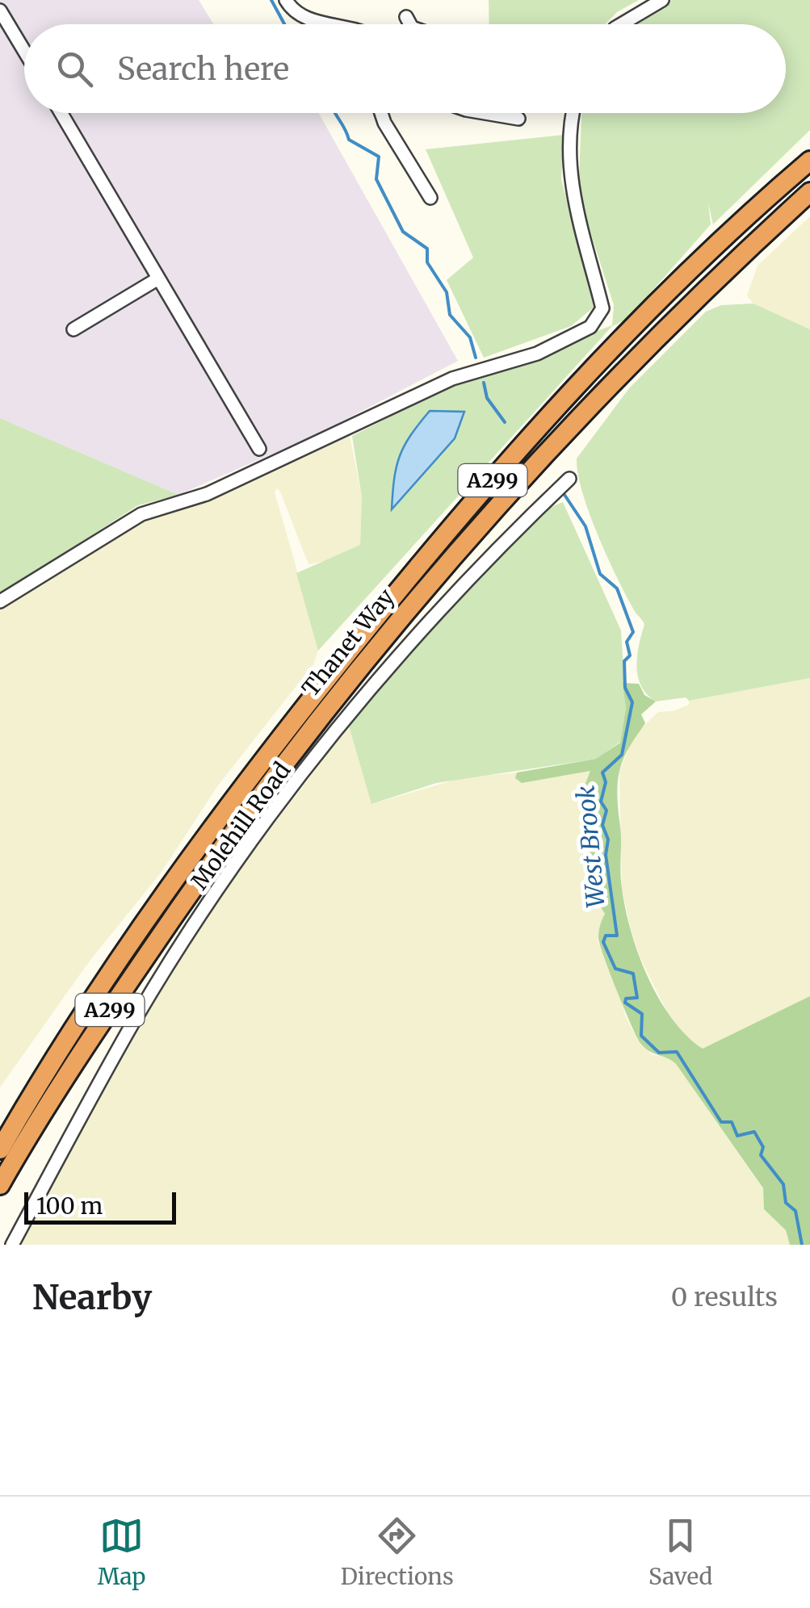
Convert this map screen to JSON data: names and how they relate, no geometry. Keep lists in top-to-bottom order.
{
  "streets": {
    "highway": ["A299", "Thanet Way"],
    "street": ["Molehill Road"]
  },
  "water": ["West Brook"],
  "scale_bar": "100 m",
  "page": {
    "search": "Search here",
    "scale": "100 m",
    "heading": ["Nearby", "0 results"],
    "nav": ["Map", "Directions", "Saved"]
  }
}
